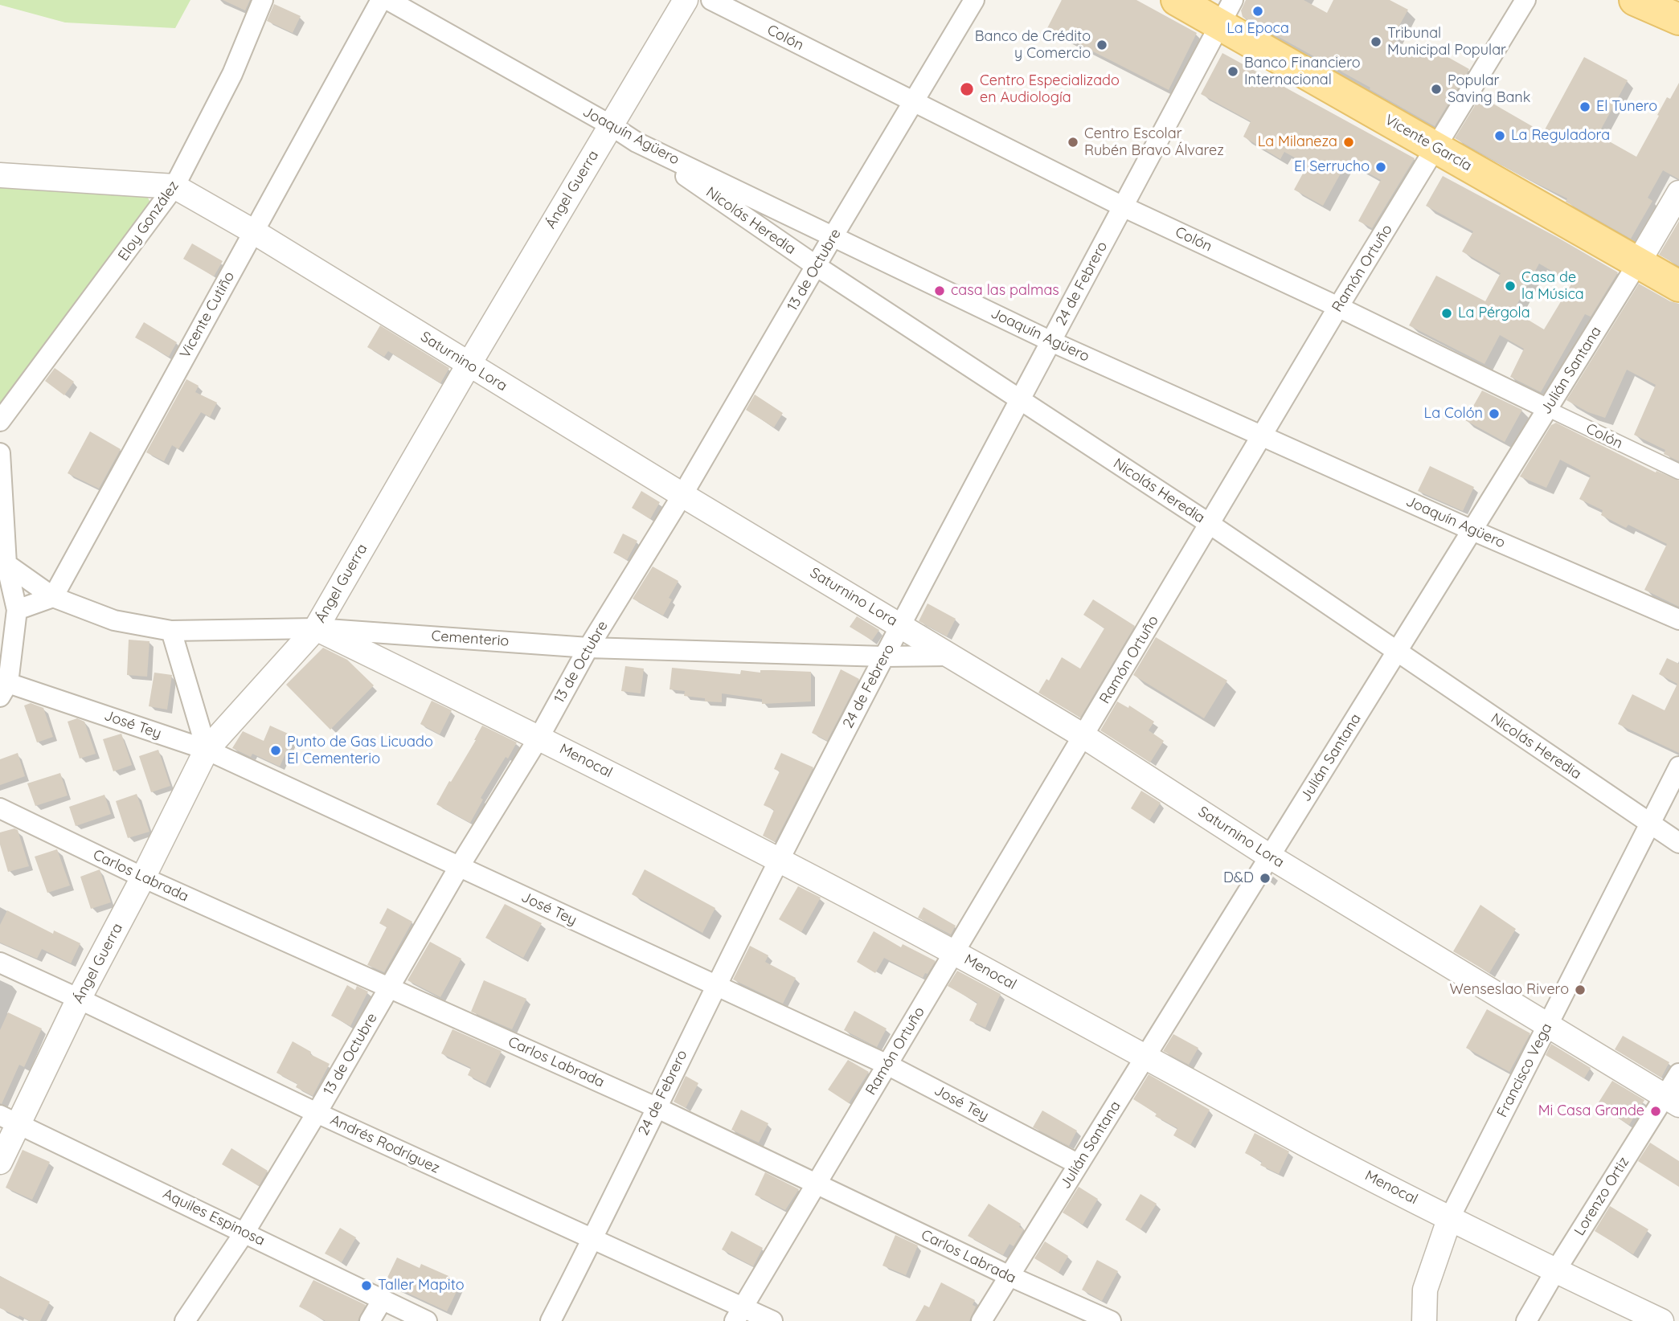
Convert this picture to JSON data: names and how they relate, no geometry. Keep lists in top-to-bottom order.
{
  "streets": {
    "main road": ["Vicente García"],
    "street": [
      "Colón",
      "Joaquín Agüero",
      "Ángel Guerra",
      "Eloy González",
      "Nicolás Heredia",
      "Ramón Ortuño",
      "13 de Octubre",
      "24 de Febrero",
      "Vicente Cutiño",
      "Saturnino Lora",
      "Julián Santana",
      "Cementerio",
      "José Tey",
      "Menocal",
      "Carlos Labrada",
      "Francisco Vega",
      "Andrés Rodríguez",
      "Lorenzo Ortiz",
      "Aquiles Espinosa"
    ]
  },
  "crossings": [
    ["Colón", "Ramón Ortuño"],
    ["Colón", "13 de Octubre"],
    ["Colón", "24 de Febrero"],
    ["Colón", "Julián Santana"],
    ["Joaquín Agüero", "Ángel Guerra"],
    ["Joaquín Agüero", "Nicolás Heredia"],
    ["Joaquín Agüero", "Ramón Ortuño"],
    ["Joaquín Agüero", "13 de Octubre"],
    ["Joaquín Agüero", "24 de Febrero"],
    ["Joaquín Agüero", "Julián Santana"],
    ["Vicente García", "Ramón Ortuño"],
    ["Vicente García", "24 de Febrero"],
    ["Vicente García", "Julián Santana"],
    ["Ángel Guerra", "Saturnino Lora"],
    ["Ángel Guerra", "Cementerio"],
    ["Ángel Guerra", "José Tey"],
    ["Ángel Guerra", "Menocal"],
    ["Ángel Guerra", "Carlos Labrada"],
    ["Ángel Guerra", "Andrés Rodríguez"],
    ["Ángel Guerra", "Aquiles Espinosa"],
    ["Eloy González", "Saturnino Lora"],
    ["Nicolás Heredia", "Ramón Ortuño"],
    ["Nicolás Heredia", "13 de Octubre"],
    ["Nicolás Heredia", "24 de Febrero"],
    ["Nicolás Heredia", "Julián Santana"],
    ["Nicolás Heredia", "Francisco Vega"],
    ["Ramón Ortuño", "Saturnino Lora"],
    ["Ramón Ortuño", "José Tey"],
    ["Ramón Ortuño", "Menocal"],
    ["Ramón Ortuño", "Carlos Labrada"],
    ["Ramón Ortuño", "Andrés Rodríguez"],
    ["13 de Octubre", "Saturnino Lora"],
    ["13 de Octubre", "Cementerio"],
    ["13 de Octubre", "José Tey"],
    ["13 de Octubre", "Menocal"],
    ["13 de Octubre", "Carlos Labrada"],
    ["13 de Octubre", "Andrés Rodríguez"],
    ["13 de Octubre", "Aquiles Espinosa"],
    ["24 de Febrero", "Saturnino Lora"],
    ["24 de Febrero", "Cementerio"],
    ["24 de Febrero", "José Tey"],
    ["24 de Febrero", "Menocal"],
    ["24 de Febrero", "Carlos Labrada"],
    ["24 de Febrero", "Andrés Rodríguez"],
    ["Vicente Cutiño", "Saturnino Lora"],
    ["Vicente Cutiño", "Cementerio"],
    ["Saturnino Lora", "Julián Santana"],
    ["Saturnino Lora", "Cementerio"],
    ["Saturnino Lora", "Francisco Vega"],
    ["Saturnino Lora", "Lorenzo Ortiz"],
    ["Julián Santana", "José Tey"],
    ["Julián Santana", "Menocal"],
    ["Julián Santana", "Carlos Labrada"],
    ["Cementerio", "Menocal"],
    ["Menocal", "Francisco Vega"],
    ["Menocal", "Lorenzo Ortiz"]
  ],
  "places": [
    "La Epoca",
    "Tribunal Municipal Popular",
    "Banco de Crédito y Comercio",
    "Banco Financiero Internacional",
    "Centro Especializado en Audiología",
    "Popular Saving Bank",
    "El Tunero",
    "La Reguladora",
    "Centro Escolar Rubén Bravo Álvarez",
    "La Milaneza",
    "El Serrucho",
    "Casa de la Música",
    "casa las palmas",
    "La Pérgola",
    "La Colón",
    "Punto de Gas Licuado El Cementerio",
    "D&D",
    "Wenseslao Rivero",
    "Mi Casa Grande",
    "Taller Mapito"
  ]
}
